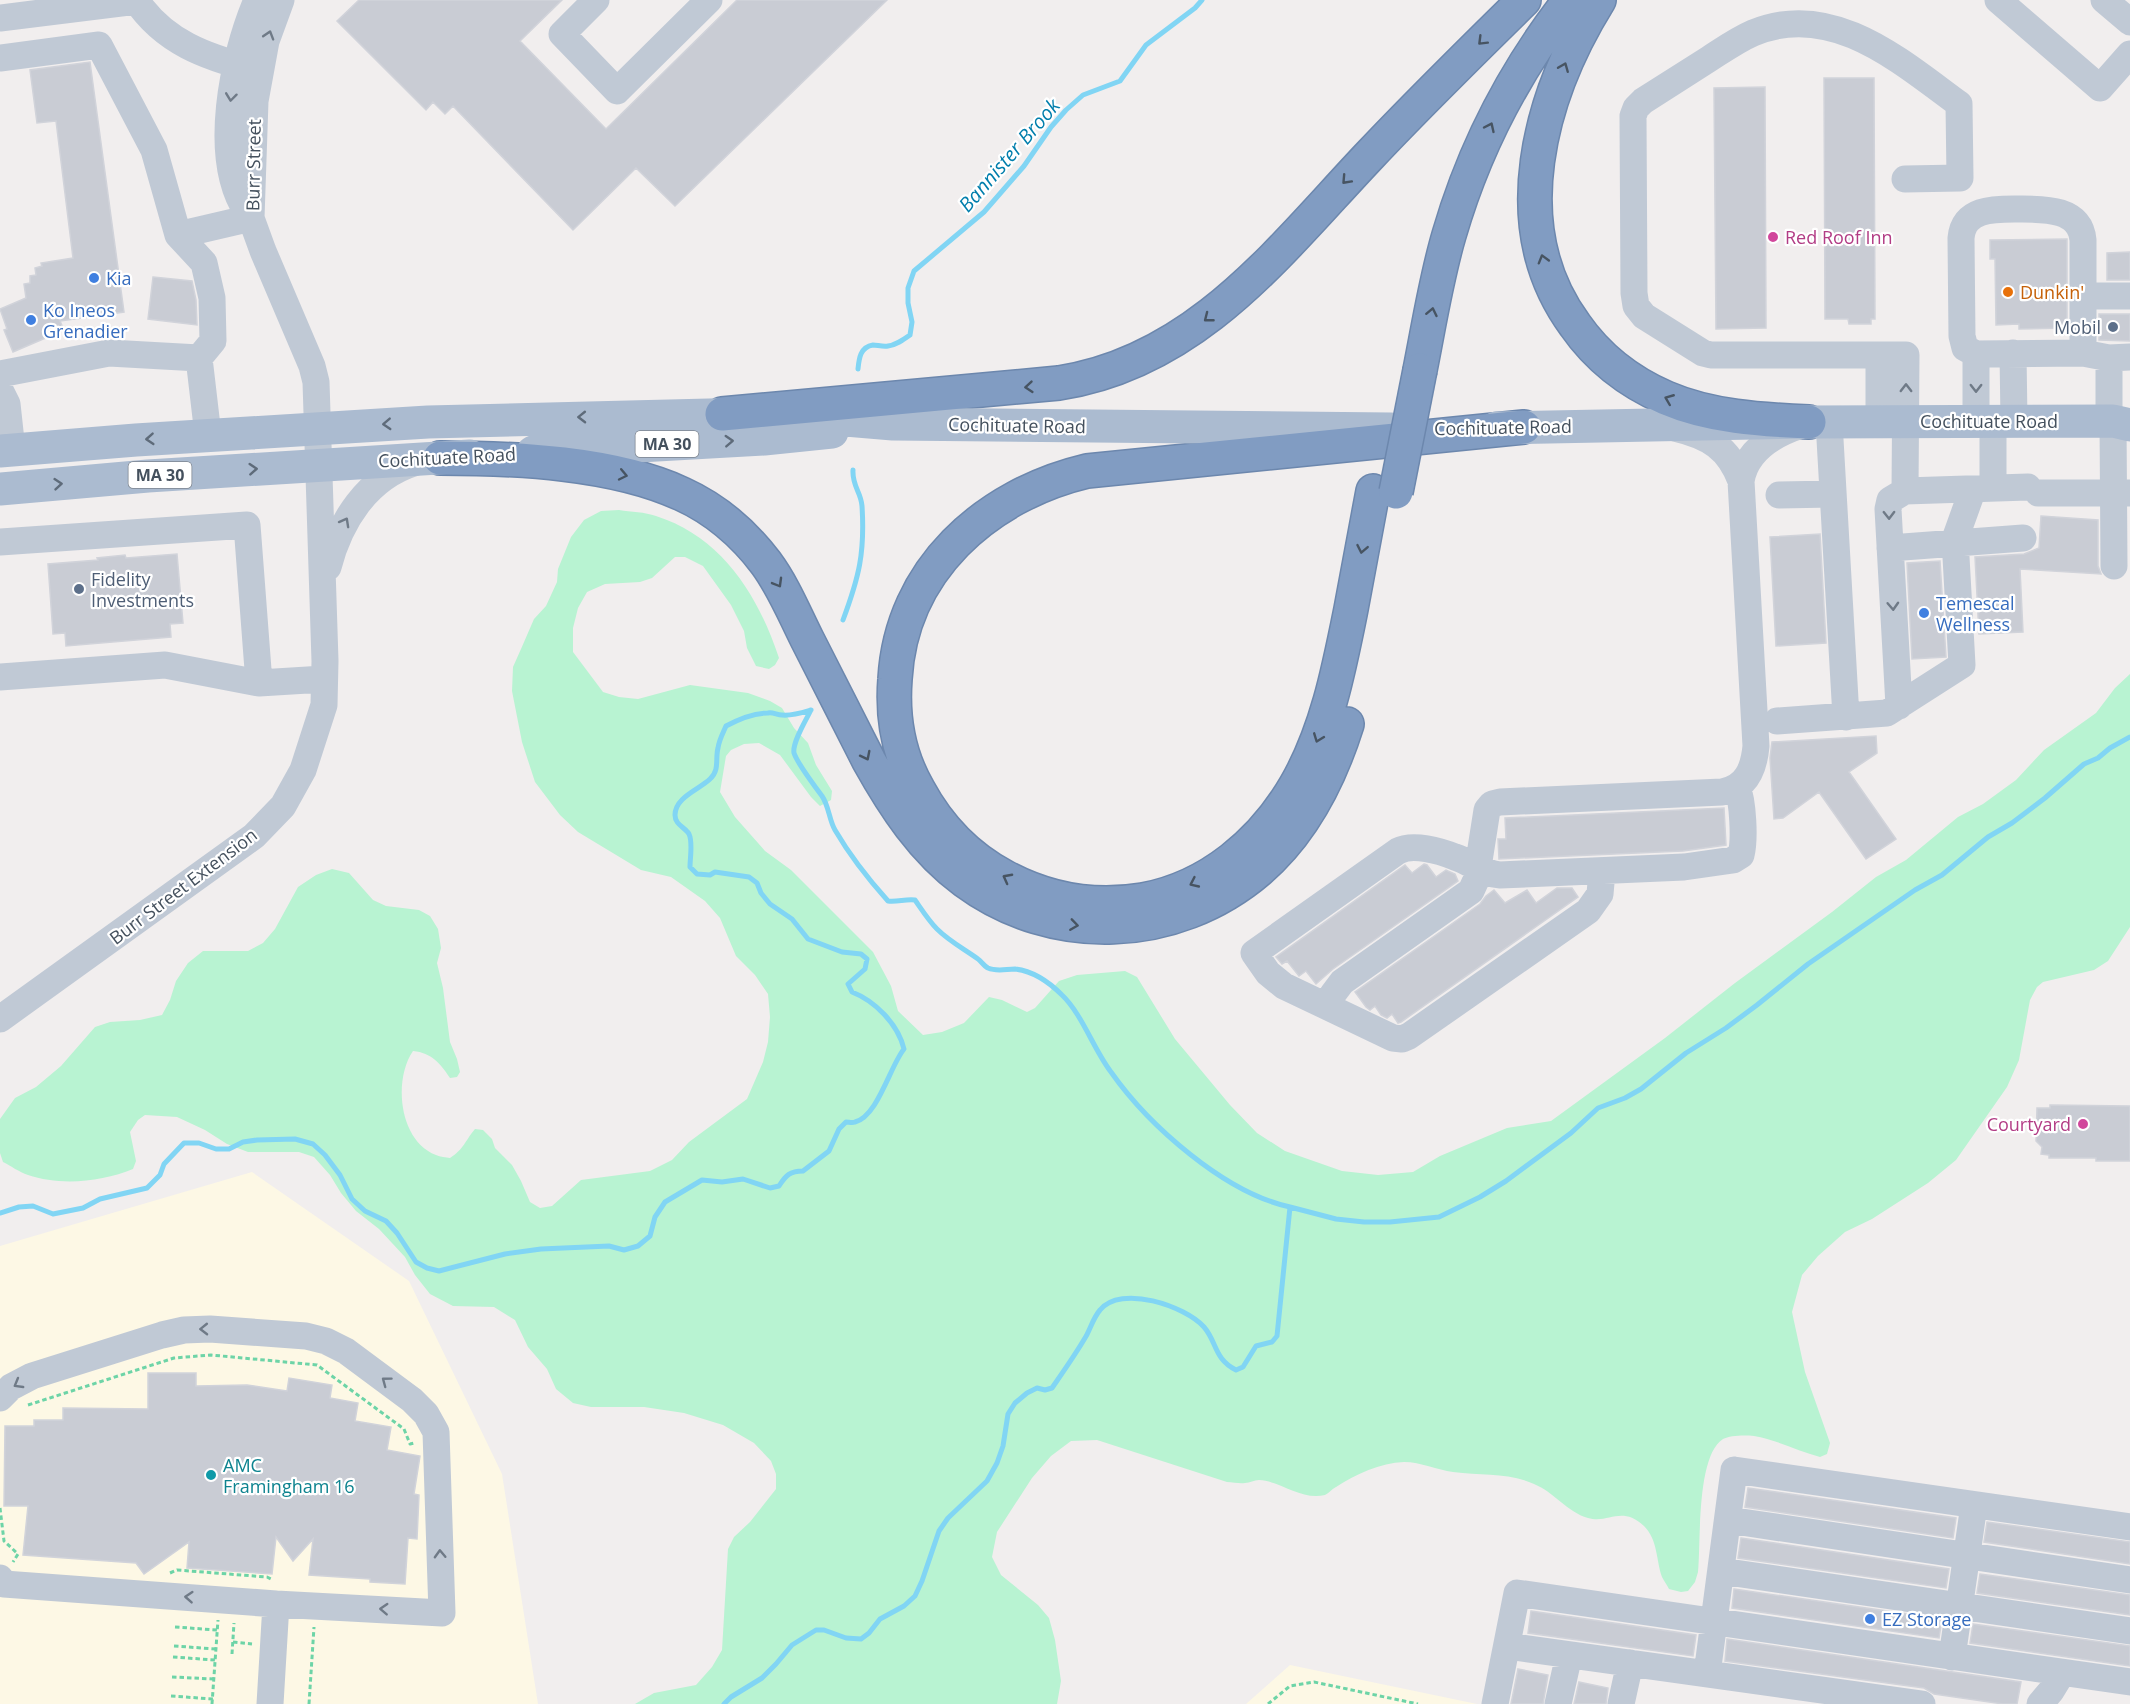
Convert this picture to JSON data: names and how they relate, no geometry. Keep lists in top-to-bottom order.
{
  "streets": {
    "main road": ["Cochituate Road", "MA 30"],
    "street": ["Burr Street", "Burr Street Extension"]
  },
  "crossings": [
    ["Burr Street", "Cochituate Road"],
    ["Burr Street", "Burr Street Extension"],
    ["Cochituate Road", "Burr Street Extension"]
  ],
  "water": ["Bannister Brook"],
  "places": [
    "Red Roof Inn",
    "Kia",
    "Dunkin'",
    "Ko Ineos Grenadier",
    "Mobil",
    "Fidelity Investments",
    "Temescal Wellness",
    "Courtyard",
    "AMC Framingham 16",
    "EZ Storage"
  ]
}
